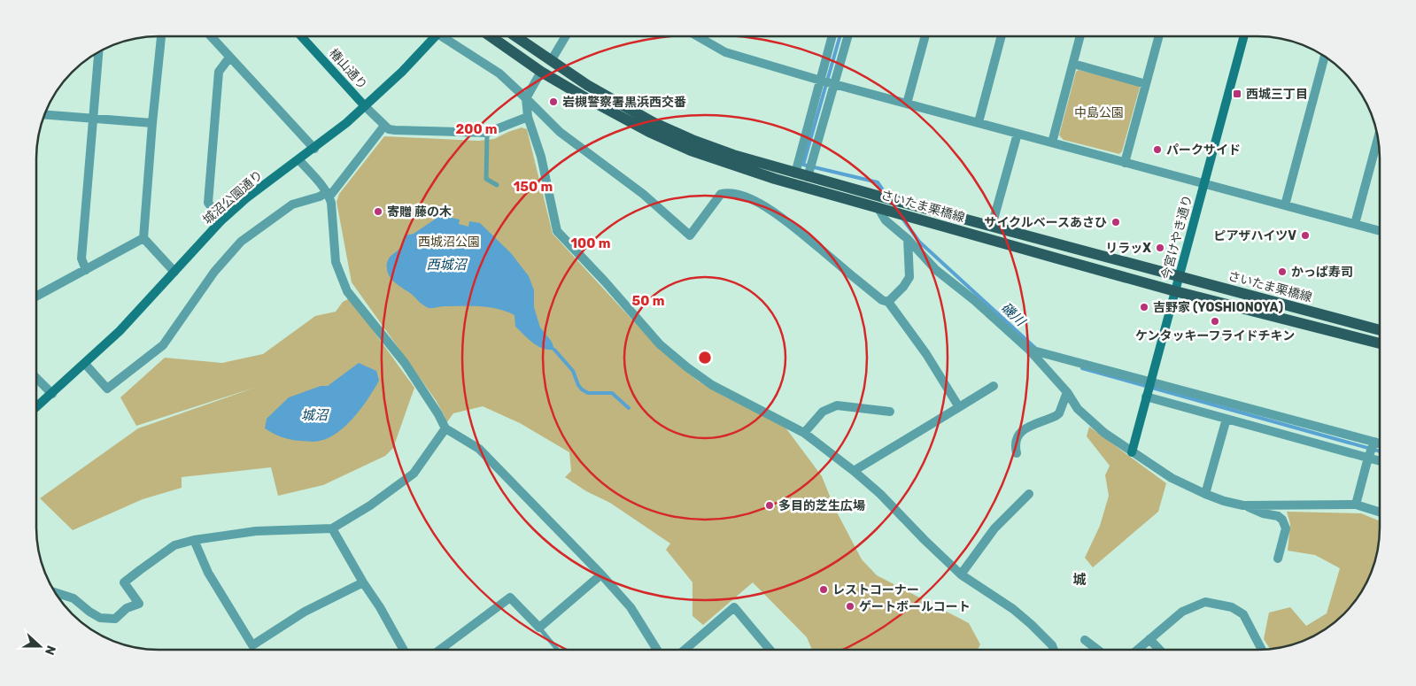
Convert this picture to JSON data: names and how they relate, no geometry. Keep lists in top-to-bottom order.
{
  "streets": {
    "main road": ["さいたま栗橋線"],
    "street": ["椿山通り", "城沼公園通り", "今宮けやき通り"]
  },
  "crossings": [
    ["椿山通り", "城沼公園通り"],
    ["さいたま栗橋線", "今宮けやき通り"]
  ],
  "districts": ["城"],
  "water": ["西城沼", "磯川", "城沼"],
  "parks": ["中島公園", "西城沼公園"],
  "places": {
    "transit": ["西城三丁目"],
    "other": [
      "岩槻警察署黒浜西交番",
      "パークサイド",
      "寄贈 藤の木",
      "サイクルベースあさひ",
      "ピアザハイツV",
      "リラッX",
      "かっぱ寿司",
      "吉野家 (YOSHIONOYA)",
      "ケンタッキーフライドチキン",
      "多目的芝生広場",
      "レストコーナー",
      "ゲートボールコート"
    ]
  },
  "north": "right",
  "rings": [
    "200 m",
    "150 m",
    "100 m",
    "50 m"
  ]
}
